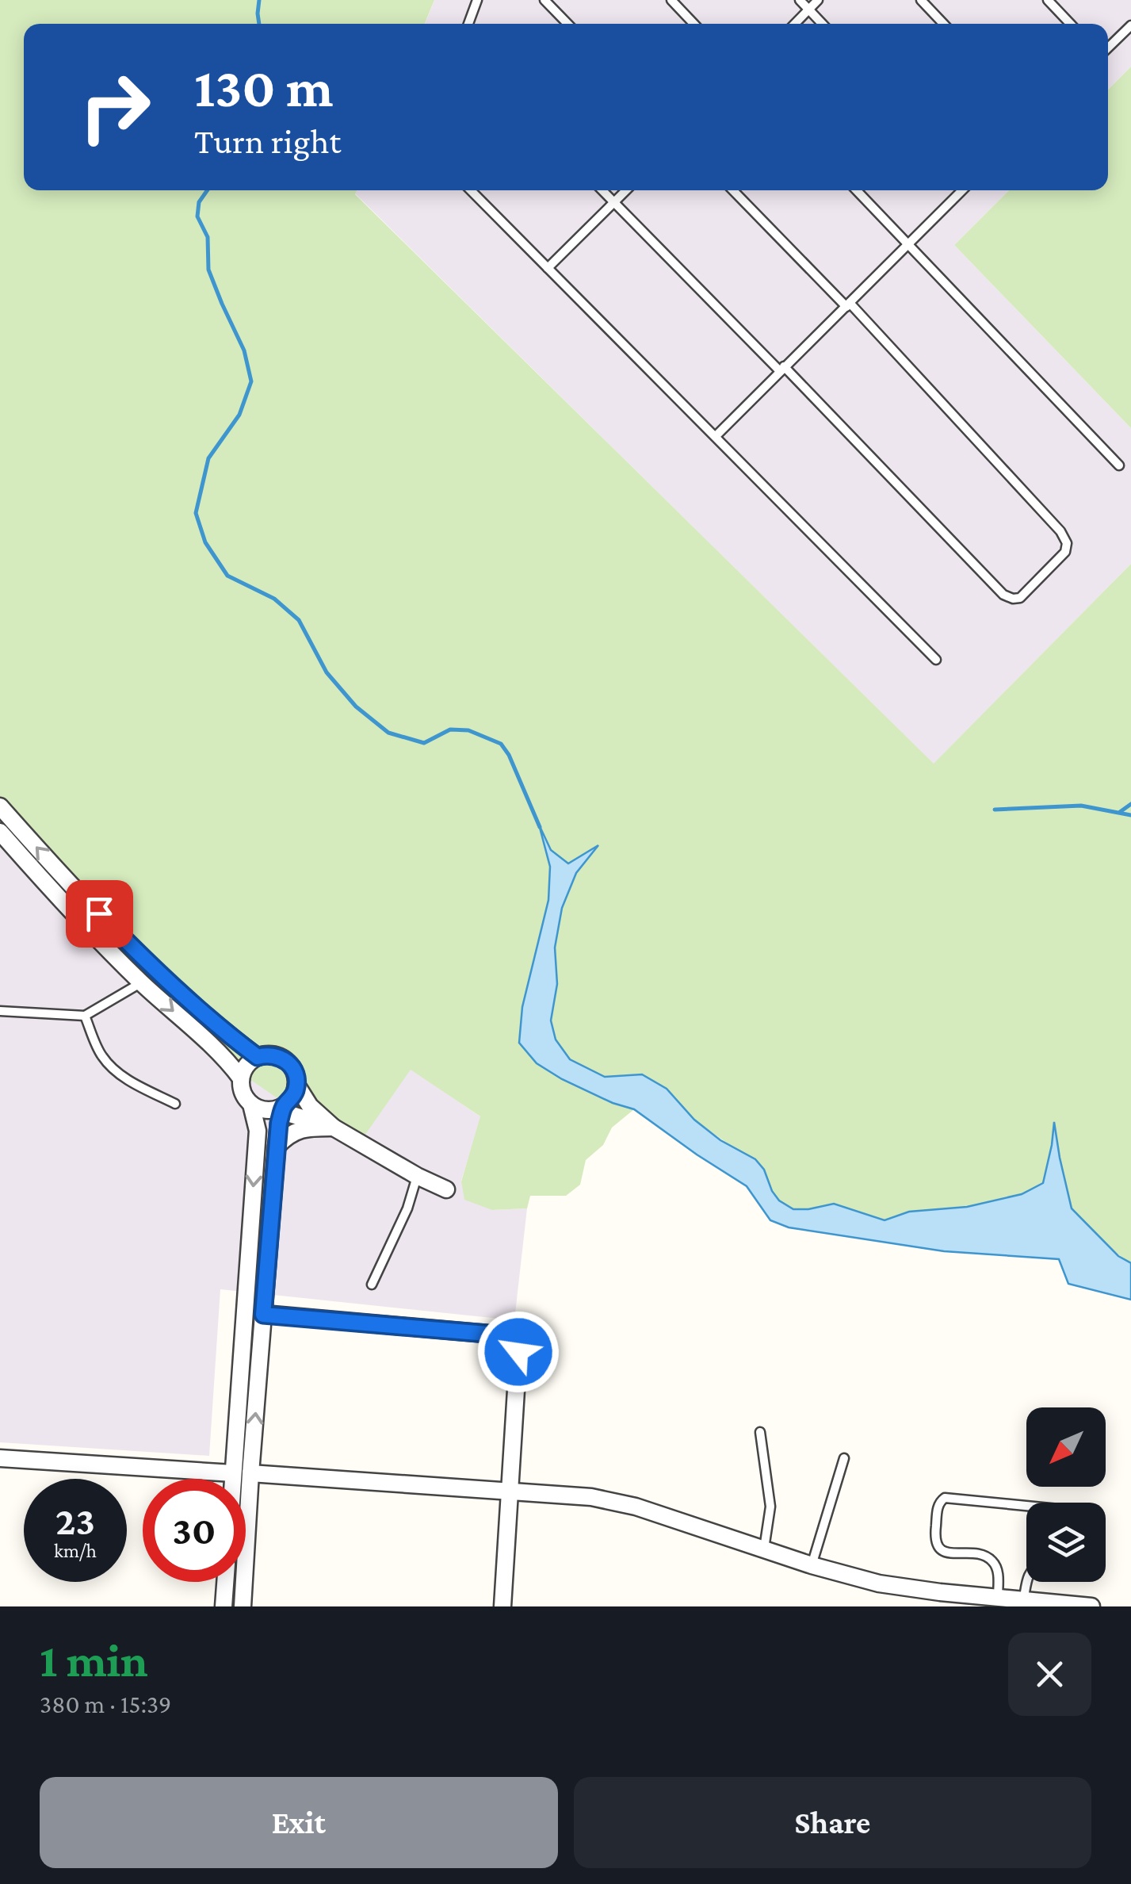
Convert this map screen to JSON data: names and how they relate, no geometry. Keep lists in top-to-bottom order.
{
  "north": "bottom left",
  "page": {
    "turn": ["130 m", "Turn right"],
    "speed": "23 km/h",
    "limit": "30",
    "heading": ["1 min", "380 m · 15:39"],
    "buttons": ["Exit", "Share"]
  }
}
